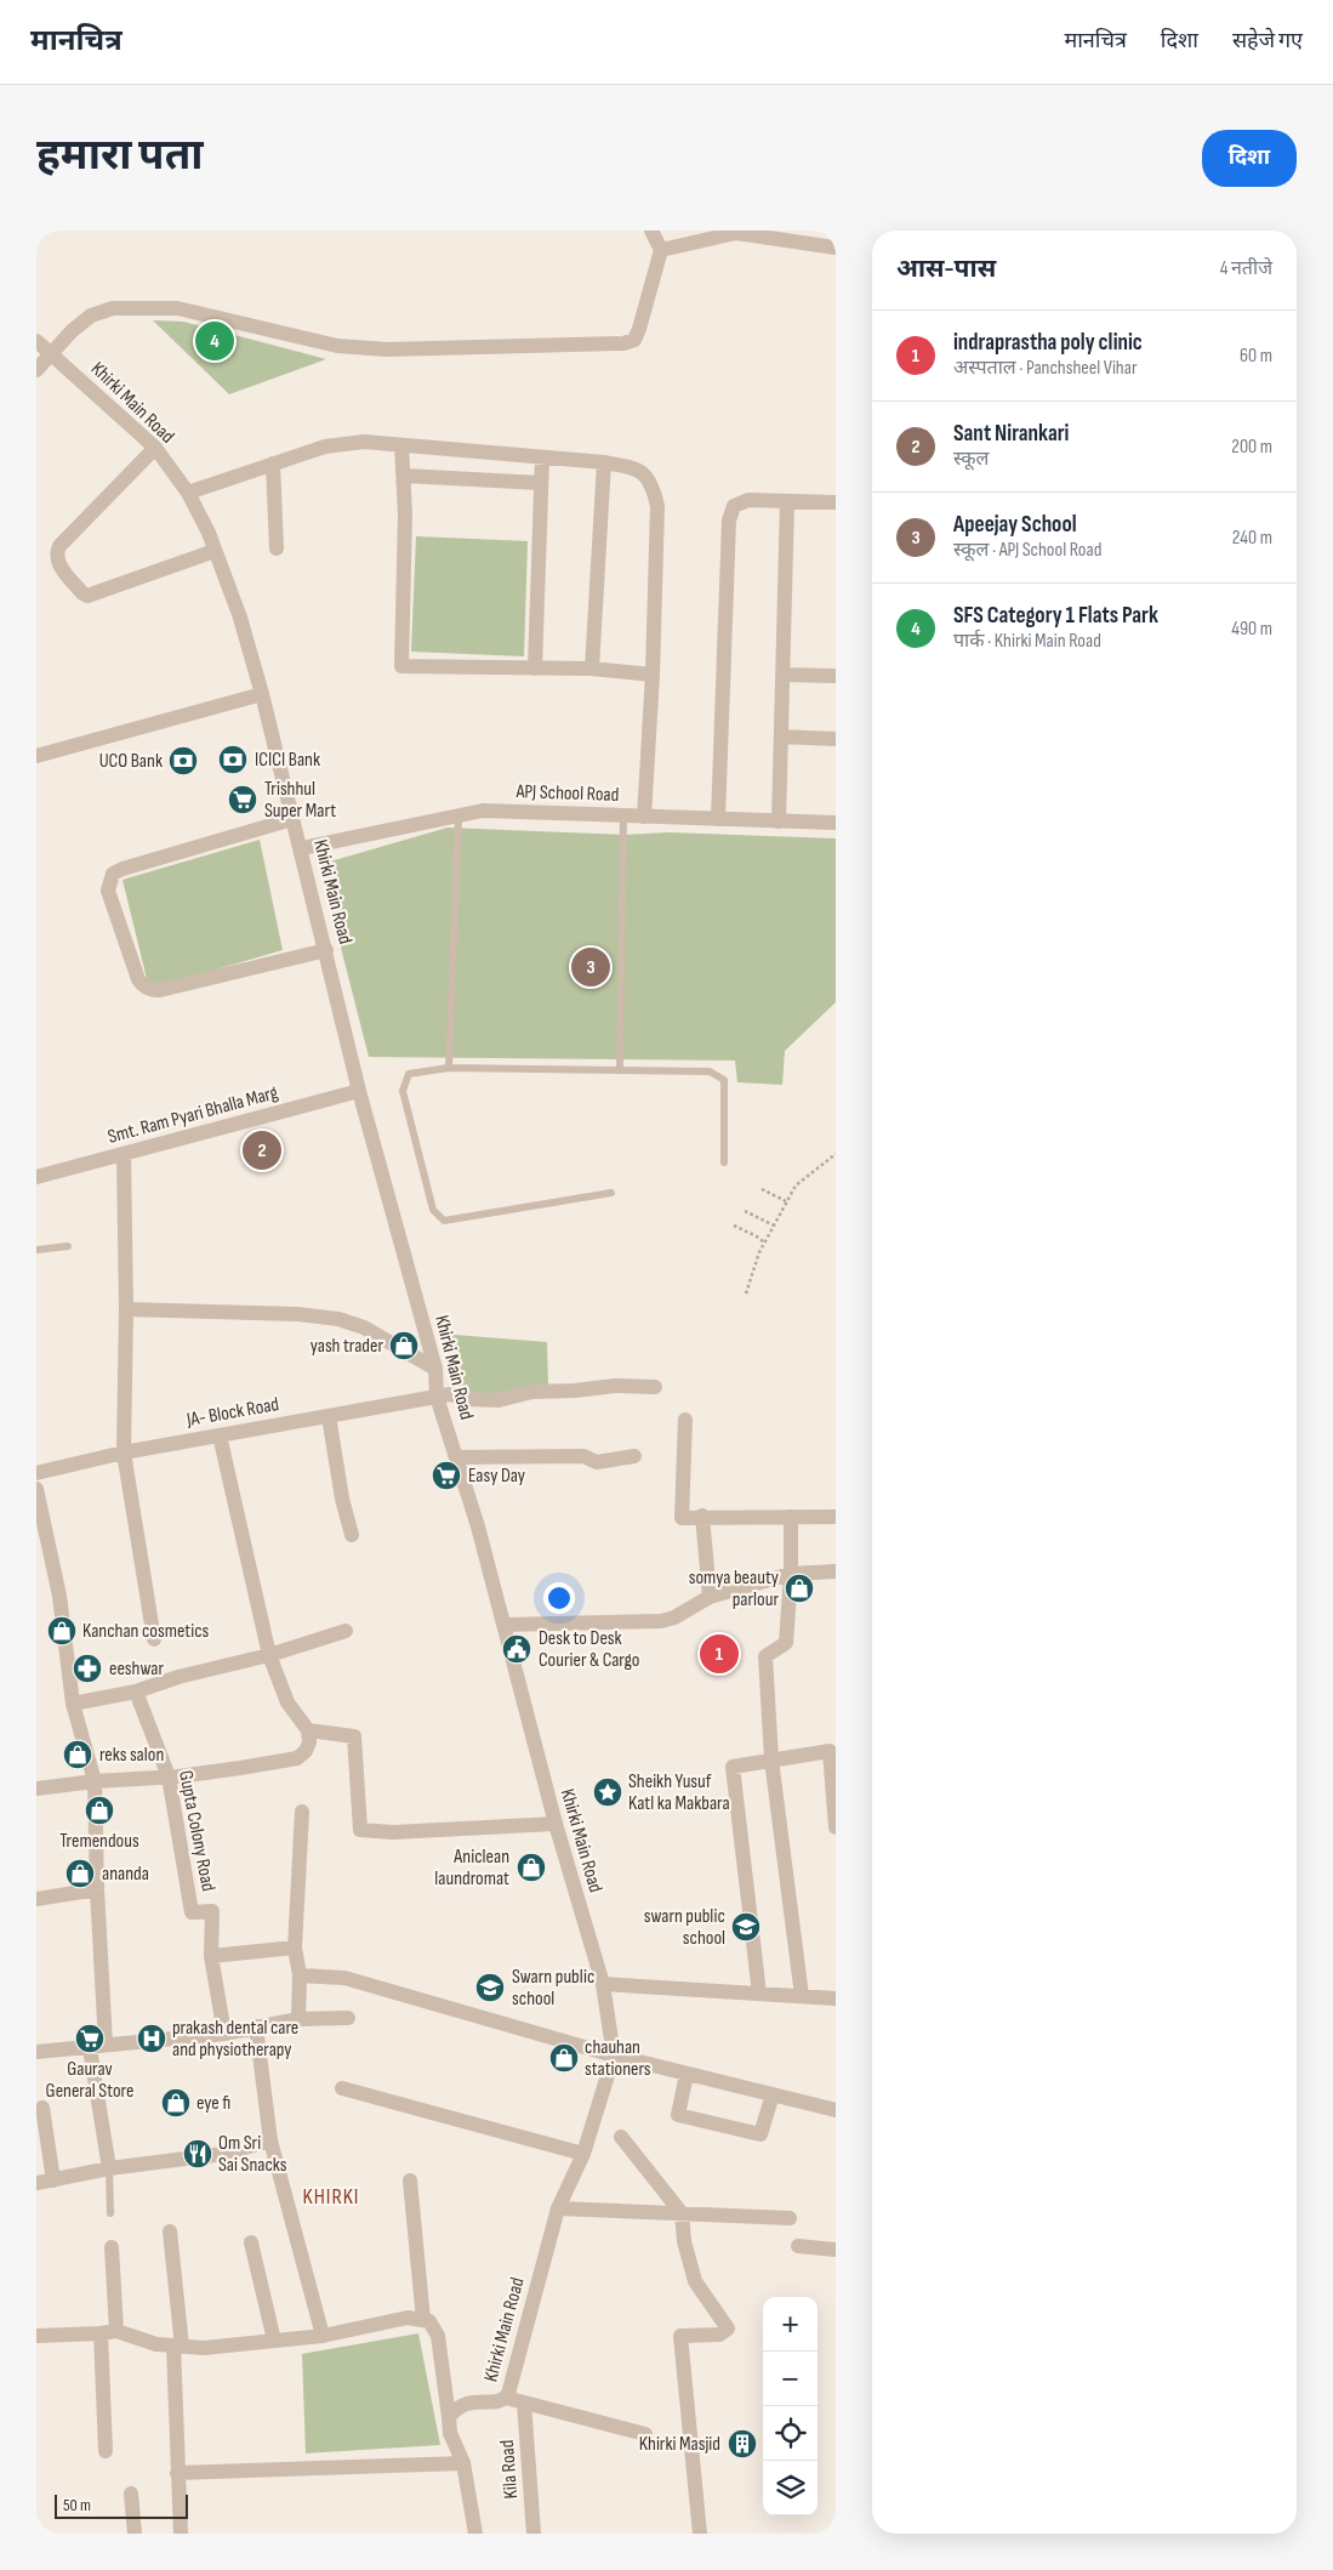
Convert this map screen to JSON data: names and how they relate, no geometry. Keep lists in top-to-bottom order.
{
  "streets": {
    "street": [
      "Khirki Main Road",
      "APJ School Road",
      "Smt. Ram Pyari Bhalla Marg",
      "JA- Block Road",
      "Gupta Colony Road",
      "Kila Road"
    ]
  },
  "crossings": [
    ["Khirki Main Road", "APJ School Road"],
    ["Khirki Main Road", "Smt. Ram Pyari Bhalla Marg"],
    ["Khirki Main Road", "JA- Block Road"]
  ],
  "districts": ["KHIRKI"],
  "places": {
    "bank": ["ICICI Bank", "UCO Bank"],
    "supermarket": ["Trishhul Super Mart", "Easy Day", "Gaurav General Store"],
    "shop": [
      "yash trader",
      "somya beauty parlour",
      "Kanchan cosmetics",
      "reks salon",
      "Tremendous",
      "Aniclean laundromat",
      "ananda",
      "chauhan stationers",
      "eye fi"
    ],
    "public building": ["Desk to Desk Courier & Cargo"],
    "pharmacy": ["eeshwar"],
    "place": ["Sheikh Yusuf Katl ka Makbara"],
    "school or university": ["swarn public school", "Swarn public school"],
    "hospital": ["prakash dental care and physiotherapy"],
    "restaurant": ["Om Sri Sai Snacks"],
    "building": ["Khirki Masjid"]
  },
  "scale_bar": "50 m",
  "page": {
    "header": "मानचित्र",
    "nav": ["मानचित्र", "दिशा", "सहेजे गए"],
    "title": "हमारा पता",
    "buttons": "दिशा",
    "heading": ["आस-पास", "4 नतीजे"],
    "list": [
      {
        "mark": "1",
        "name": "indraprastha poly clinic",
        "note": "अस्पताल · Panchsheel Vihar",
        "value": "60 m"
      },
      {
        "mark": "2",
        "name": "Sant Nirankari",
        "note": "स्कूल",
        "value": "200 m"
      },
      {
        "mark": "3",
        "name": "Apeejay School",
        "note": "स्कूल · APJ School Road",
        "value": "240 m"
      },
      {
        "mark": "4",
        "name": "SFS Category 1 Flats Park",
        "note": "पार्क · Khirki Main Road",
        "value": "490 m"
      }
    ],
    "pins": [
      "4",
      "3",
      "2",
      "1"
    ],
    "map_buttons": ["+", "−"],
    "scale": "50 m"
  }
}
